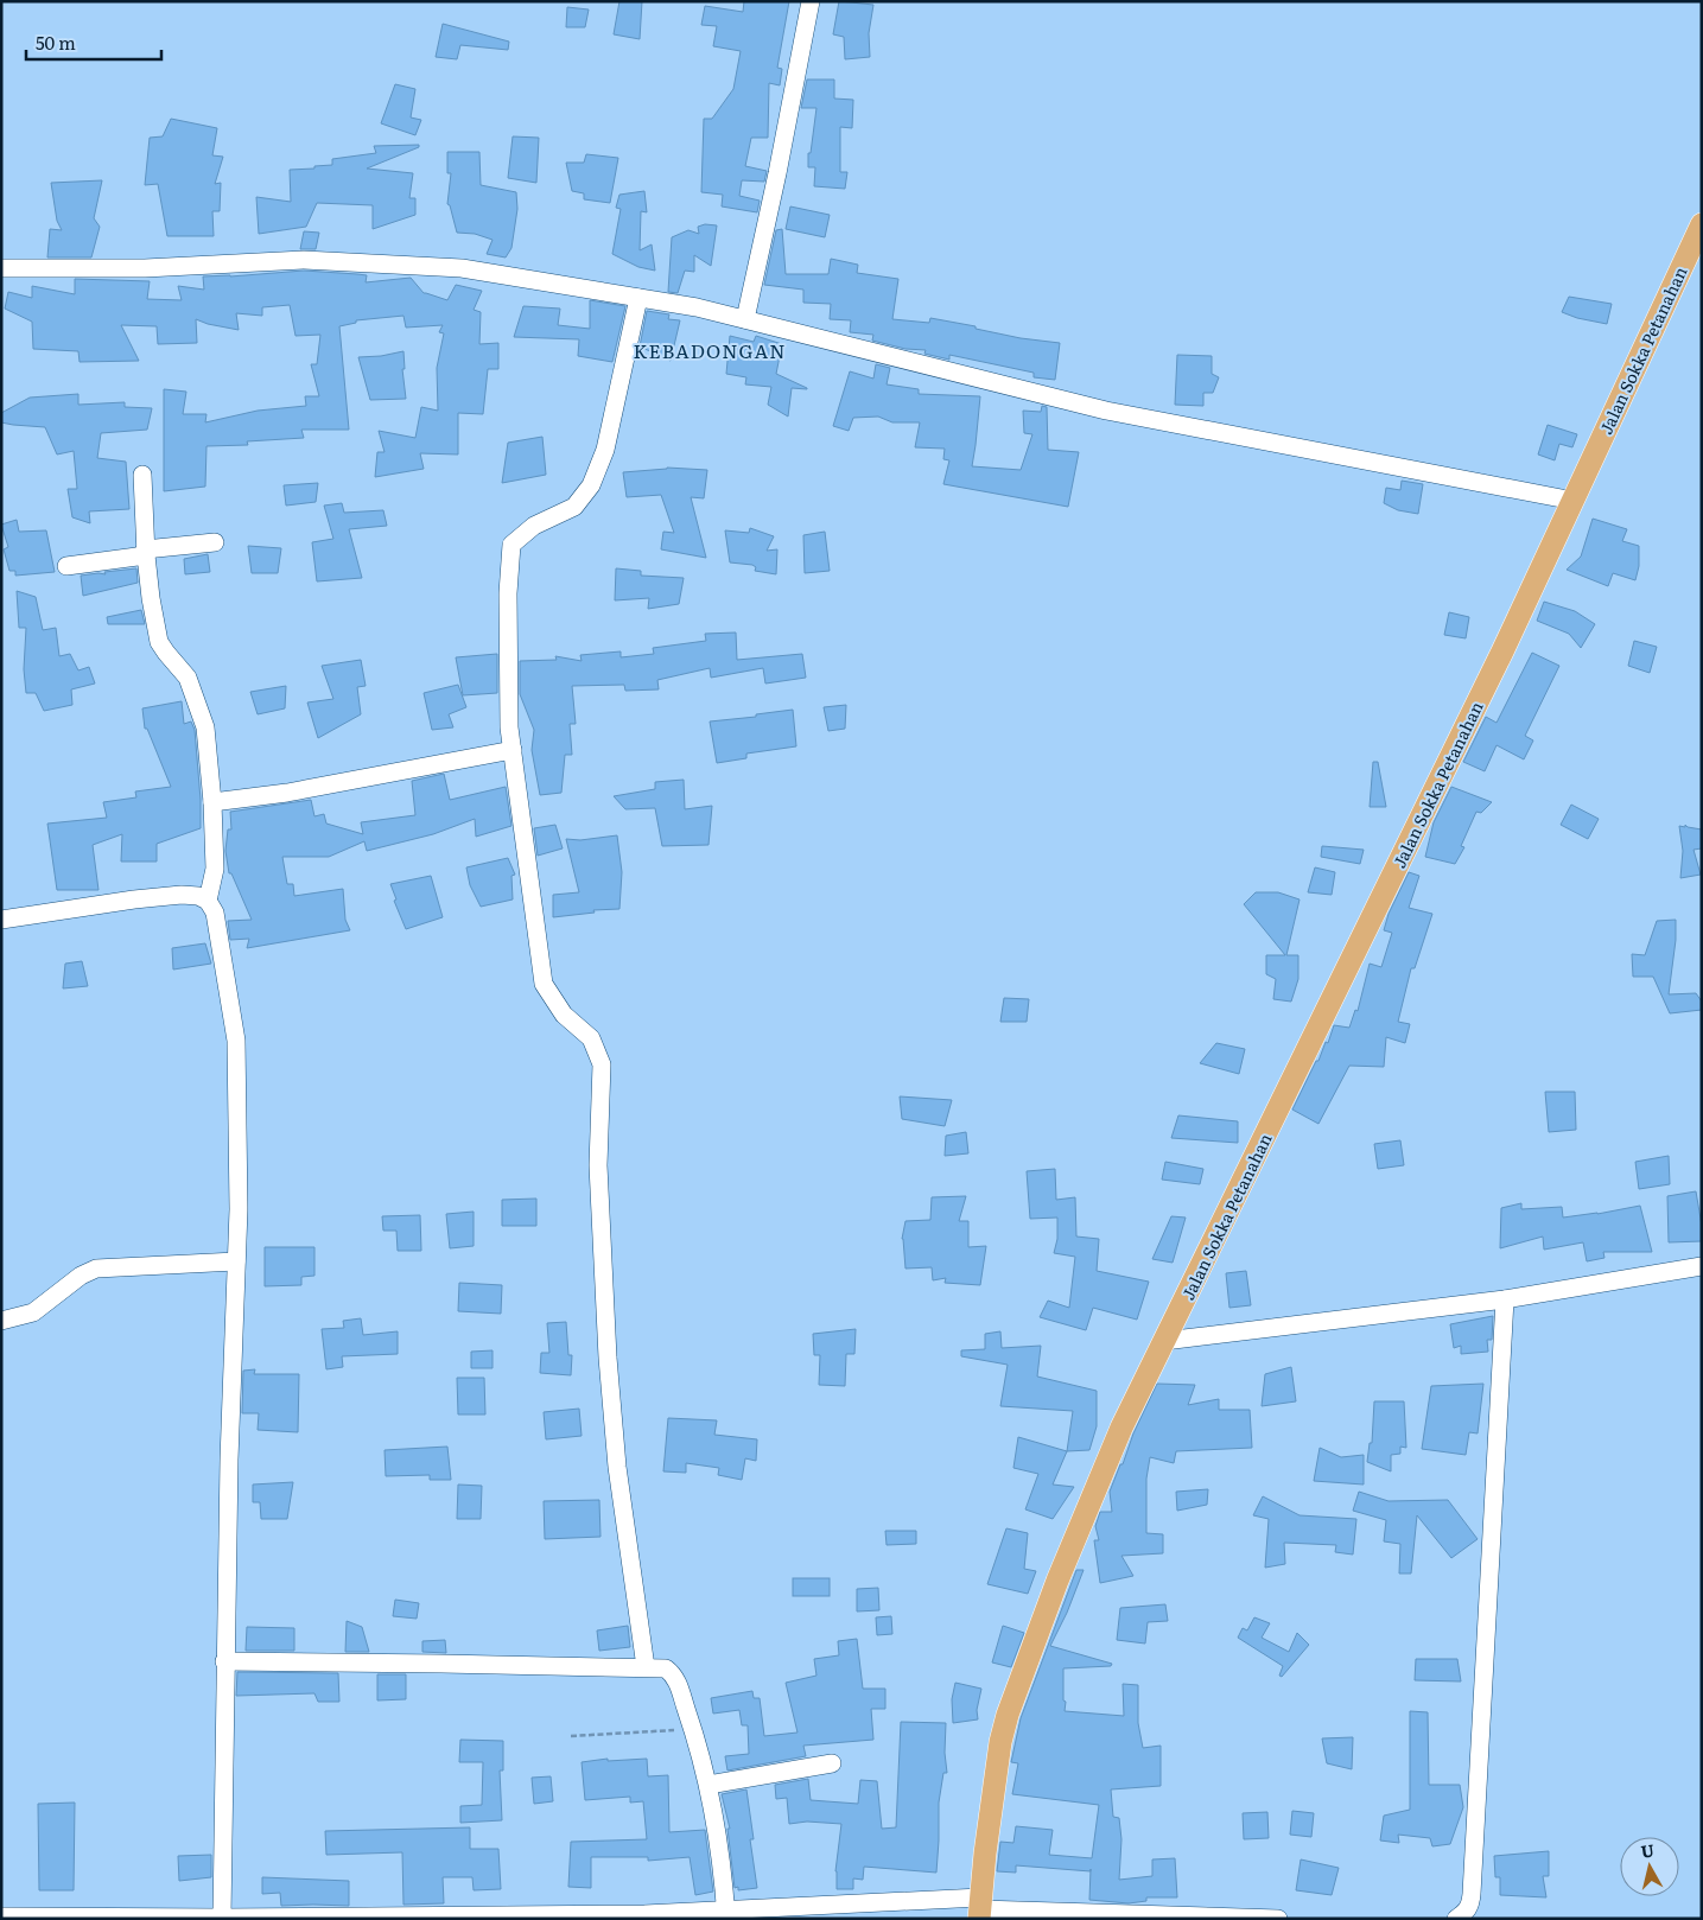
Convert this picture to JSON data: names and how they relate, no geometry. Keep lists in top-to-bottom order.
{
  "streets": {
    "main road": ["Jalan Sokka Petanahan"]
  },
  "districts": ["KEBADONGAN"],
  "scale_bar": "50 m",
  "north": "top"
}
